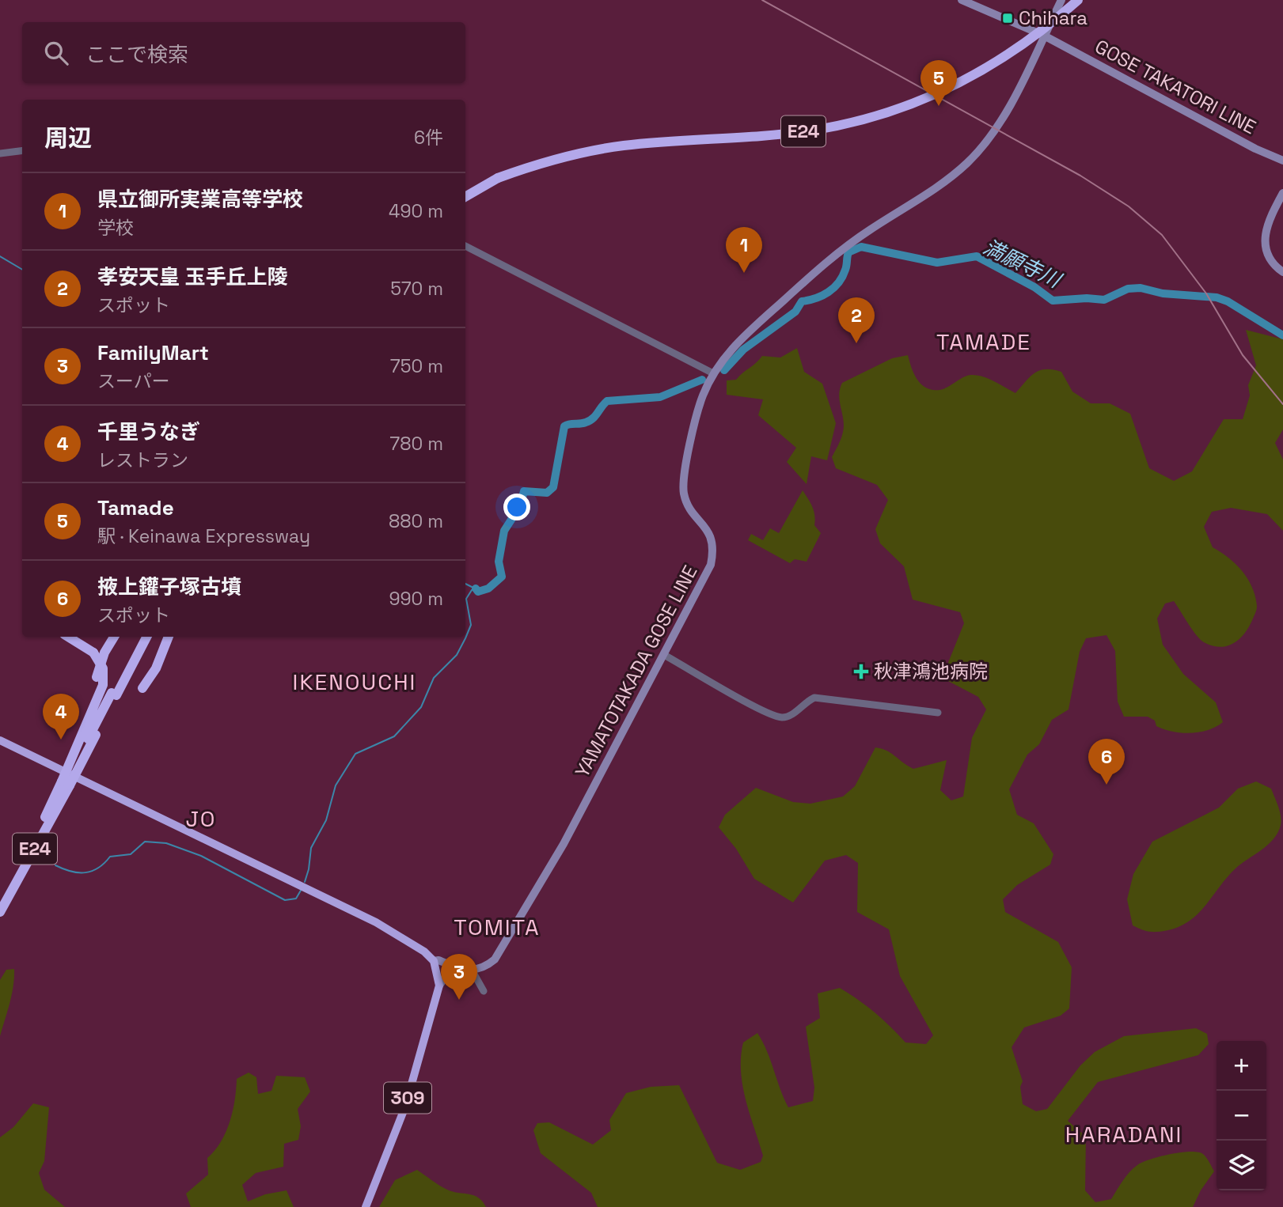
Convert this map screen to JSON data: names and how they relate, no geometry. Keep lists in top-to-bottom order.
{
  "streets": {
    "highway": ["E24", "309"],
    "main road": ["GOSE TAKATORI LINE", "YAMATOTAKADA GOSE LINE"]
  },
  "crossings": [
    ["GOSE TAKATORI LINE", "YAMATOTAKADA GOSE LINE"]
  ],
  "districts": [
    "TAMADE",
    "IKENOUCHI",
    "JO",
    "TOMITA",
    "HARADANI"
  ],
  "water": ["満願寺川"],
  "places": {
    "transit": ["Chihara"],
    "health": ["秋津鴻池病院"]
  },
  "page": {
    "search": "ここで検索",
    "pins": [
      "5",
      "1",
      "2",
      "4",
      "6",
      "3"
    ],
    "heading": ["周辺", "6件"],
    "list": [
      {
        "mark": "1",
        "name": "県立御所実業高等学校",
        "note": "学校",
        "value": "490 m"
      },
      {
        "mark": "2",
        "name": "孝安天皇 玉手丘上陵",
        "note": "スポット",
        "value": "570 m"
      },
      {
        "mark": "3",
        "name": "FamilyMart",
        "note": "スーパー",
        "value": "750 m"
      },
      {
        "mark": "4",
        "name": "千里うなぎ",
        "note": "レストラン",
        "value": "780 m"
      },
      {
        "mark": "5",
        "name": "Tamade",
        "note": "駅 · Keinawa Expressway",
        "value": "880 m"
      },
      {
        "mark": "6",
        "name": "掖上鑵子塚古墳",
        "note": "スポット",
        "value": "990 m"
      }
    ],
    "map_buttons": ["+", "−"]
  }
}
